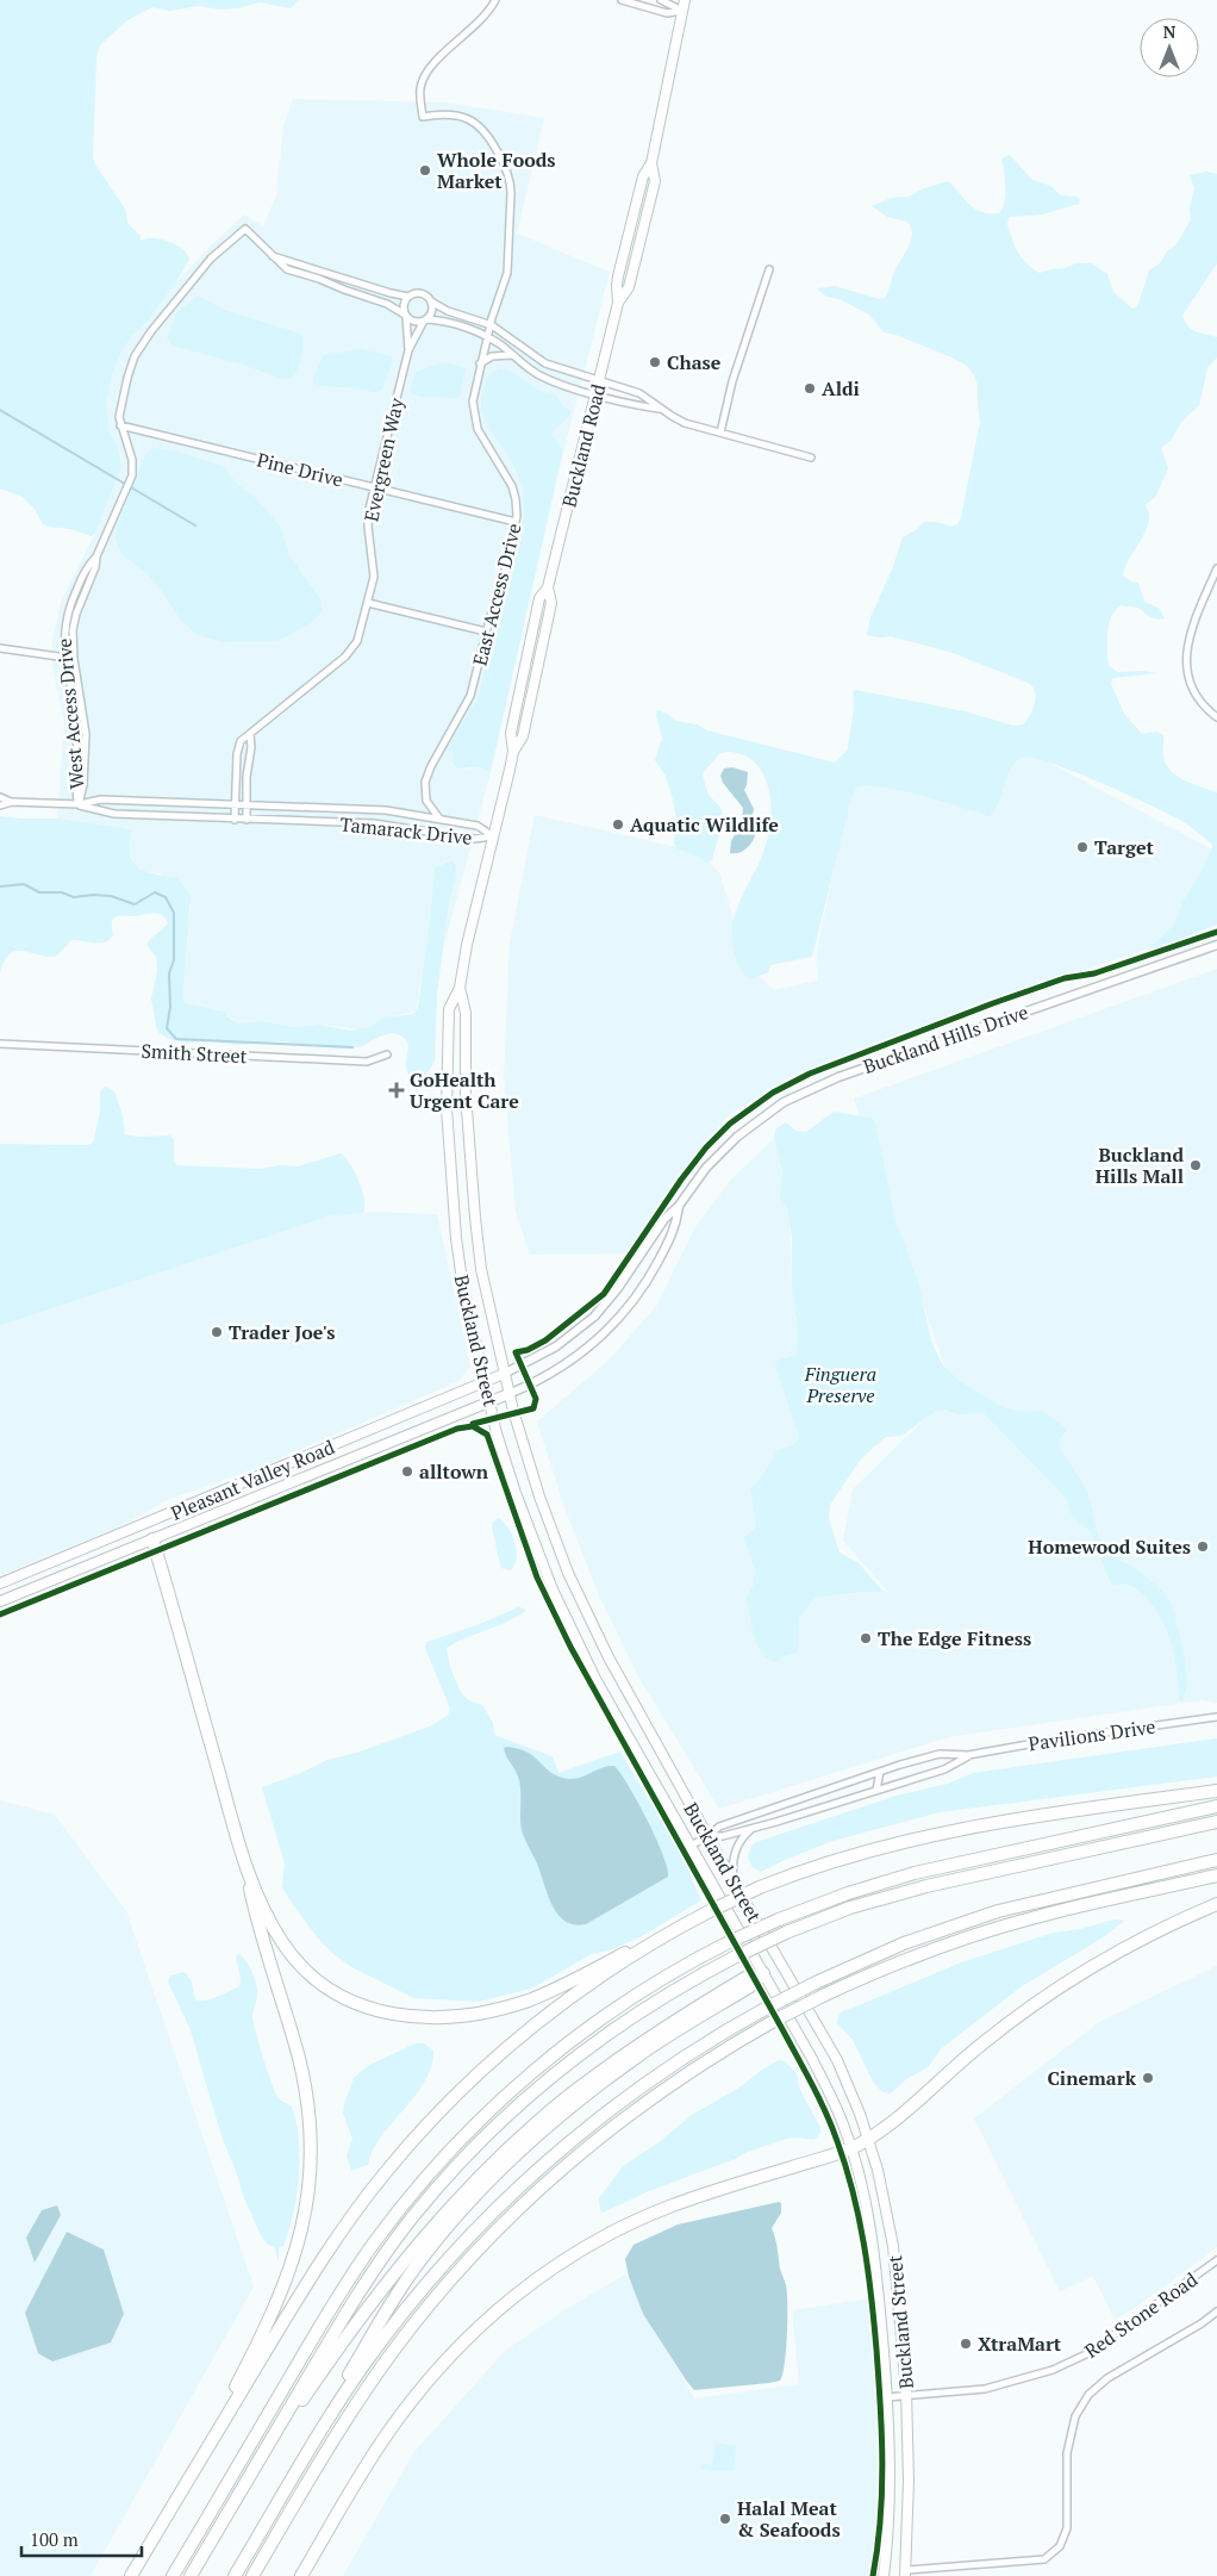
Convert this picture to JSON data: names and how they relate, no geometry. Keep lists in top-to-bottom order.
{
  "streets": {
    "main road": ["Buckland Road", "Buckland Street", "Pleasant Valley Road"],
    "street": [
      "Evergreen Way",
      "Pine Drive",
      "East Access Drive",
      "West Access Drive",
      "Tamarack Drive",
      "Buckland Hills Drive",
      "Smith Street",
      "Pavilions Drive",
      "Red Stone Road"
    ]
  },
  "crossings": [
    ["Buckland Road", "Tamarack Drive"],
    ["Buckland Road", "Buckland Street"],
    ["Evergreen Way", "Pine Drive"],
    ["Evergreen Way", "Tamarack Drive"],
    ["Pine Drive", "East Access Drive"],
    ["Pine Drive", "West Access Drive"],
    ["East Access Drive", "Tamarack Drive"],
    ["West Access Drive", "Tamarack Drive"],
    ["Buckland Hills Drive", "Buckland Street"],
    ["Buckland Hills Drive", "Pleasant Valley Road"],
    ["Buckland Street", "Pleasant Valley Road"],
    ["Buckland Street", "Pavilions Drive"],
    ["Buckland Street", "Red Stone Road"]
  ],
  "parks": ["Finguera Preserve"],
  "places": {
    "other": [
      "Whole Foods Market",
      "Chase",
      "Aldi",
      "Aquatic Wildlife",
      "Target",
      "Buckland Hills Mall",
      "Trader Joe's",
      "alltown",
      "Homewood Suites",
      "The Edge Fitness",
      "Cinemark",
      "XtraMart",
      "Halal Meat & Seafoods"
    ],
    "health": ["GoHealth Urgent Care"]
  },
  "scale_bar": "100 m",
  "north": "top"
}
